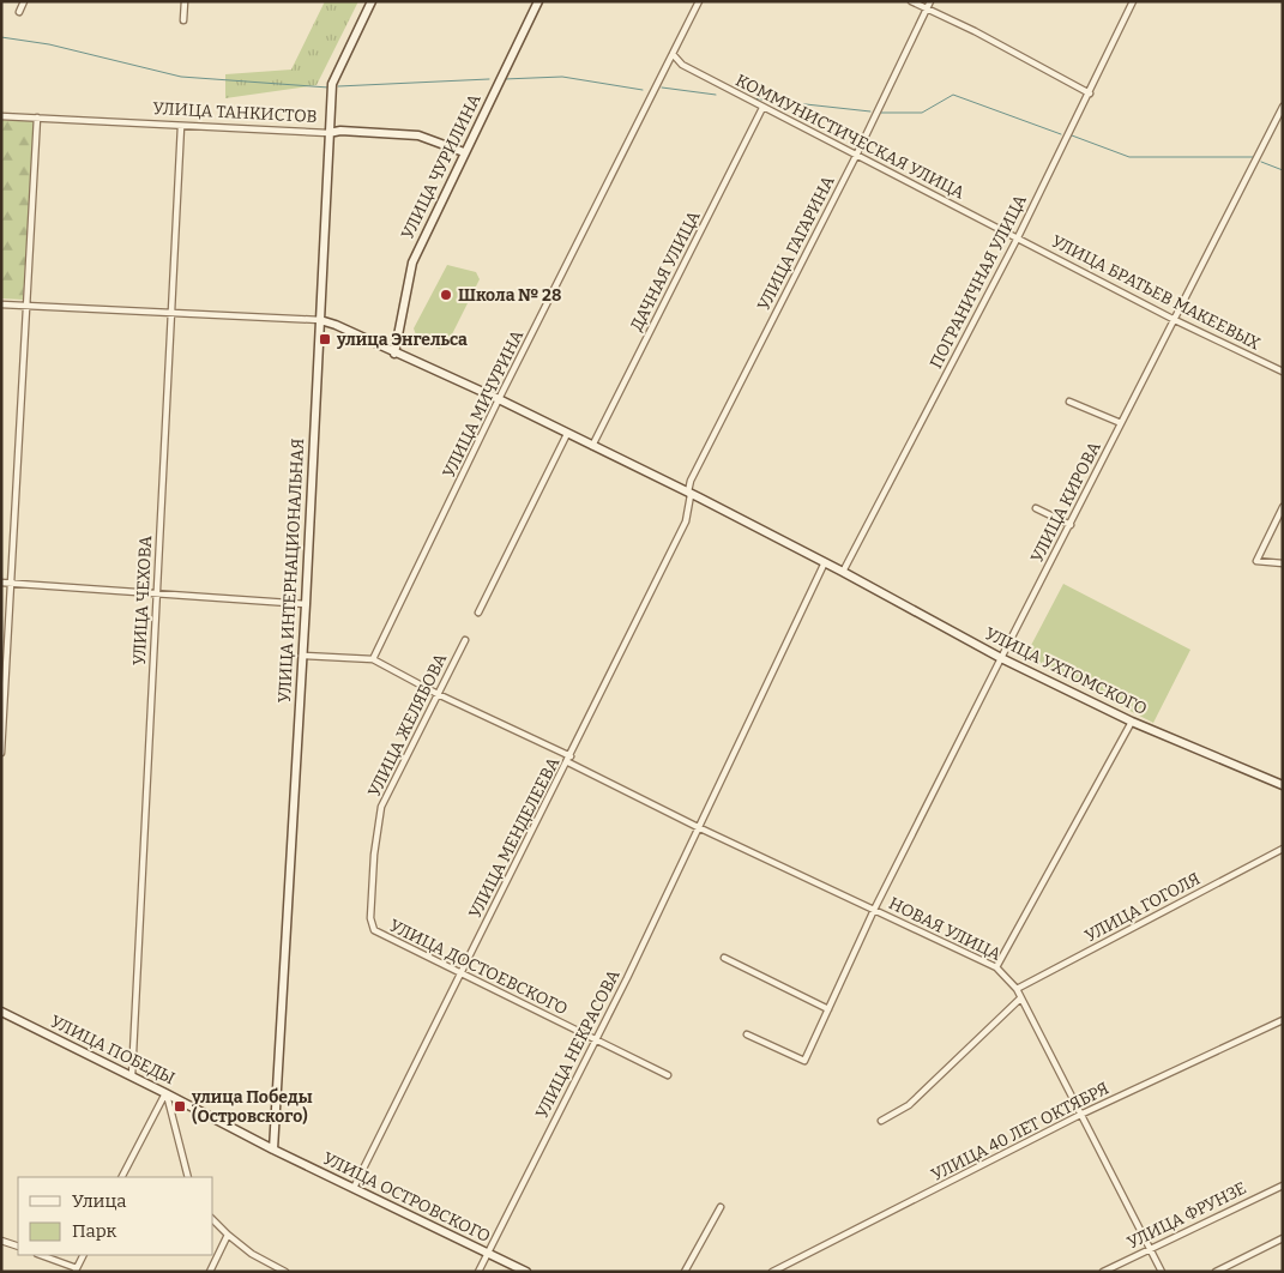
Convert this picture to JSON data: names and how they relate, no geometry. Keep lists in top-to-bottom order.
{
  "streets": {
    "main road": [
      "УЛИЦА ТАНКИСТОВ",
      "УЛИЦА ЧУРИЛИНА",
      "УЛИЦА ИНТЕРНАЦИОНАЛЬНАЯ",
      "УЛИЦА УХТОМСКОГО",
      "УЛИЦА ПОБЕДЫ",
      "УЛИЦА ОСТРОВСКОГО"
    ],
    "street": [
      "КОММУНИСТИЧЕСКАЯ УЛИЦА",
      "УЛИЦА ГАГАРИНА",
      "ДАЧНАЯ УЛИЦА",
      "ПОГРАНИЧНАЯ УЛИЦА",
      "УЛИЦА БРАТЬЕВ МАКЕЕВЫХ",
      "УЛИЦА МИЧУРИНА",
      "УЛИЦА КИРОВА",
      "УЛИЦА ЧЕХОВА",
      "УЛИЦА ЖЕЛЯБОВА",
      "УЛИЦА МЕНДЕЛЕЕВА",
      "УЛИЦА ГОГОЛЯ",
      "НОВАЯ УЛИЦА",
      "УЛИЦА ДОСТОЕВСКОГО",
      "УЛИЦА НЕКРАСОВА",
      "УЛИЦА 40 ЛЕТ ОКТЯБРЯ",
      "УЛИЦА ФРУНЗЕ"
    ]
  },
  "crossings": [
    ["УЛИЦА ТАНКИСТОВ", "УЛИЦА ЧУРИЛИНА"],
    ["УЛИЦА ТАНКИСТОВ", "УЛИЦА ИНТЕРНАЦИОНАЛЬНАЯ"],
    ["УЛИЦА ТАНКИСТОВ", "УЛИЦА ЧЕХОВА"],
    ["КОММУНИСТИЧЕСКАЯ УЛИЦА", "УЛИЦА ГАГАРИНА"],
    ["КОММУНИСТИЧЕСКАЯ УЛИЦА", "ДАЧНАЯ УЛИЦА"],
    ["КОММУНИСТИЧЕСКАЯ УЛИЦА", "ПОГРАНИЧНАЯ УЛИЦА"],
    ["КОММУНИСТИЧЕСКАЯ УЛИЦА", "УЛИЦА БРАТЬЕВ МАКЕЕВЫХ"],
    ["КОММУНИСТИЧЕСКАЯ УЛИЦА", "УЛИЦА МИЧУРИНА"],
    ["УЛИЦА ГАГАРИНА", "УЛИЦА МЕНДЕЛЕЕВА"],
    ["ПОГРАНИЧНАЯ УЛИЦА", "УЛИЦА БРАТЬЕВ МАКЕЕВЫХ"],
    ["ПОГРАНИЧНАЯ УЛИЦА", "УЛИЦА УХТОМСКОГО"],
    ["УЛИЦА БРАТЬЕВ МАКЕЕВЫХ", "УЛИЦА КИРОВА"],
    ["УЛИЦА МИЧУРИНА", "НОВАЯ УЛИЦА"],
    ["УЛИЦА КИРОВА", "УЛИЦА УХТОМСКОГО"],
    ["УЛИЦА КИРОВА", "НОВАЯ УЛИЦА"],
    ["УЛИЦА ИНТЕРНАЦИОНАЛЬНАЯ", "УЛИЦА ПОБЕДЫ"],
    ["УЛИЦА ИНТЕРНАЦИОНАЛЬНАЯ", "УЛИЦА ОСТРОВСКОГО"],
    ["УЛИЦА ЧЕХОВА", "УЛИЦА ПОБЕДЫ"],
    ["УЛИЦА ЖЕЛЯБОВА", "НОВАЯ УЛИЦА"],
    ["УЛИЦА ЖЕЛЯБОВА", "УЛИЦА ДОСТОЕВСКОГО"],
    ["УЛИЦА МЕНДЕЛЕЕВА", "НОВАЯ УЛИЦА"],
    ["УЛИЦА МЕНДЕЛЕЕВА", "УЛИЦА ДОСТОЕВСКОГО"],
    ["УЛИЦА МЕНДЕЛЕЕВА", "УЛИЦА ОСТРОВСКОГО"],
    ["УЛИЦА ГОГОЛЯ", "НОВАЯ УЛИЦА"],
    ["НОВАЯ УЛИЦА", "УЛИЦА НЕКРАСОВА"],
    ["НОВАЯ УЛИЦА", "УЛИЦА 40 ЛЕТ ОКТЯБРЯ"],
    ["НОВАЯ УЛИЦА", "УЛИЦА ФРУНЗЕ"],
    ["УЛИЦА ДОСТОЕВСКОГО", "УЛИЦА НЕКРАСОВА"],
    ["УЛИЦА НЕКРАСОВА", "УЛИЦА ОСТРОВСКОГО"],
    ["УЛИЦА ПОБЕДЫ", "УЛИЦА ОСТРОВСКОГО"]
  ],
  "places": {
    "other": ["Школа № 28"],
    "transit": ["улица Энгельса", "улица Победы (Островского)"]
  },
  "legend": ["Улица", "Парк"]
}
